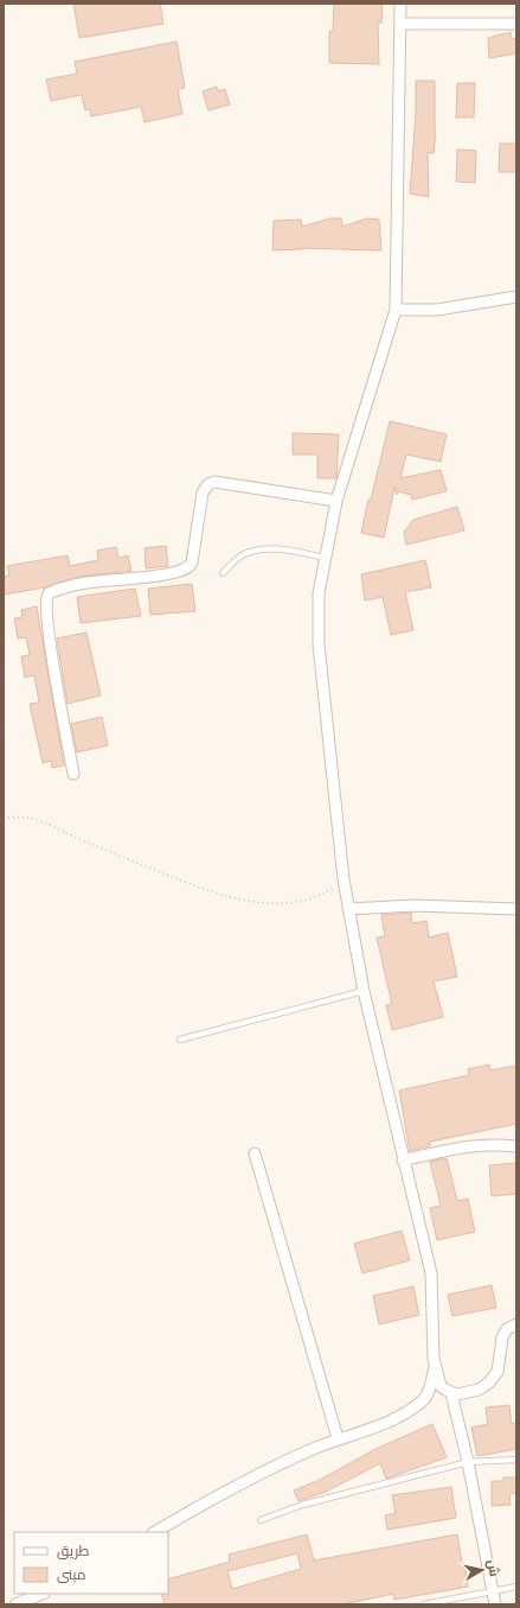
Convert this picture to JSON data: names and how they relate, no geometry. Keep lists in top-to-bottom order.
{
  "legend": ["طريق", "مبنى"],
  "north": "right"
}
